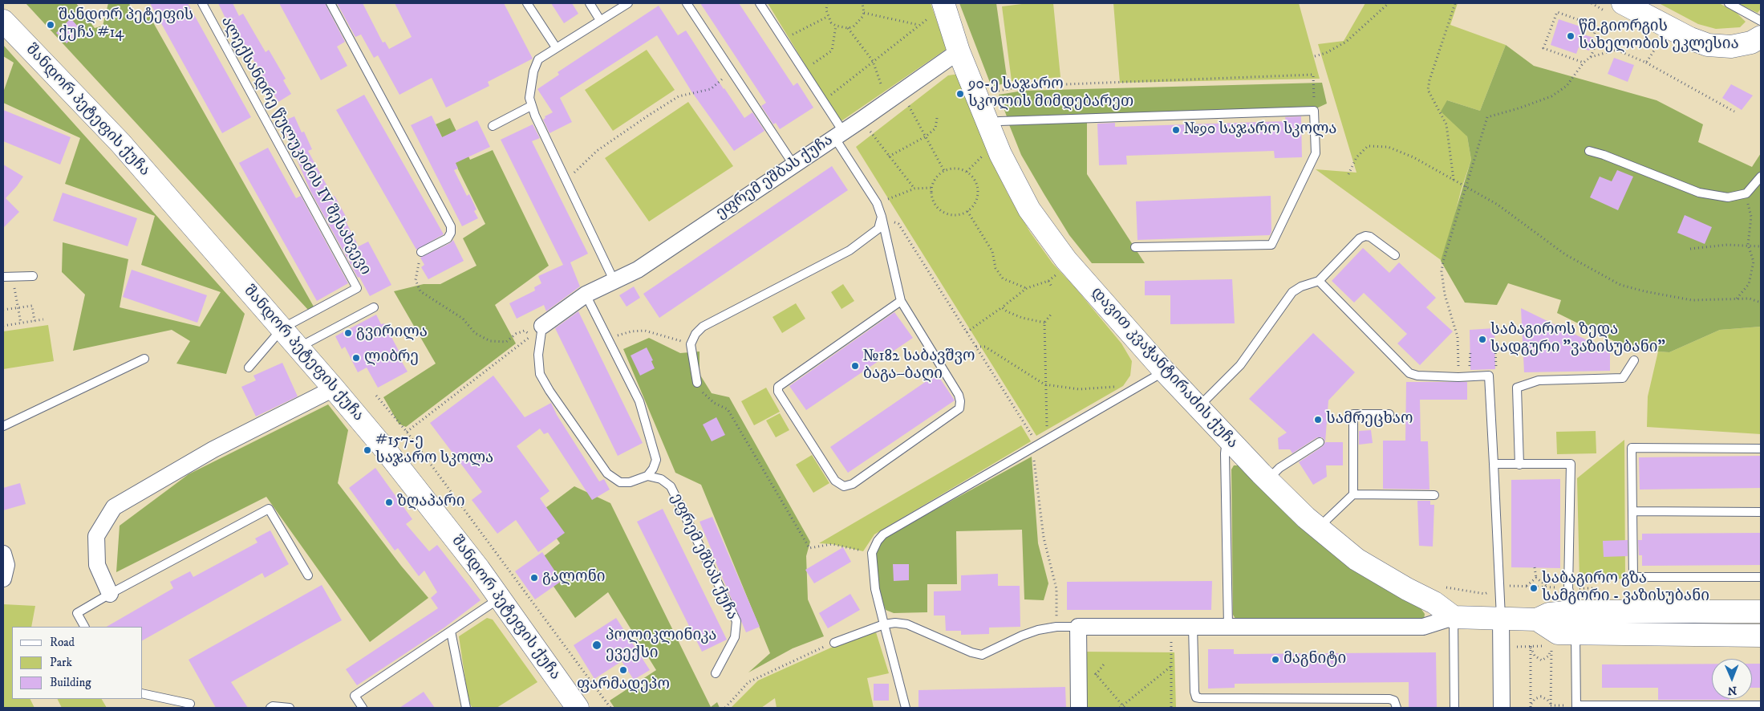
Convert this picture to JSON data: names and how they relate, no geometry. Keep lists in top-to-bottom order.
{
  "streets": {
    "street": ["შანდორ პეტეფის ქუჩა", "ეფრემ ეშბას ქუჩა", "დავით კვაჭანტირაძის ქუჩა"],
    "lane": ["ალექსანდრე წულუკიძის IV შესახვევი"]
  },
  "crossings": [
    ["შანდორ პეტეფის ქუჩა", "ალექსანდრე წულუკიძის IV შესახვევი"],
    ["ეფრემ ეშბას ქუჩა", "დავით კვაჭანტირაძის ქუჩა"]
  ],
  "places": [
    "შანდორ პეტეფის ქუჩა #14",
    "წმ.გიორგის სახელობის ეკლესია",
    "90-ე საჯარო სკოლის მიმდებარეთ",
    "№90 საჯარო სკოლა",
    "გვირილა",
    "საბაგიროს ზედა სადგური \"ვაზისუბანი\"",
    "ლიბრე",
    "№182 საბავშვო ბაგა–ბაღი",
    "სამრეცხაო",
    "#157-ე საჯარო სკოლა",
    "ზღაპარი",
    "გალონი",
    "საბაგირო გზა სამგორი - ვაზისუბანი",
    "პოლიკლინიკა ევექსი",
    "მაგნიტი",
    "ფარმადეპო"
  ],
  "legend": ["Road", "Park", "Building"],
  "north": "bottom"
}
